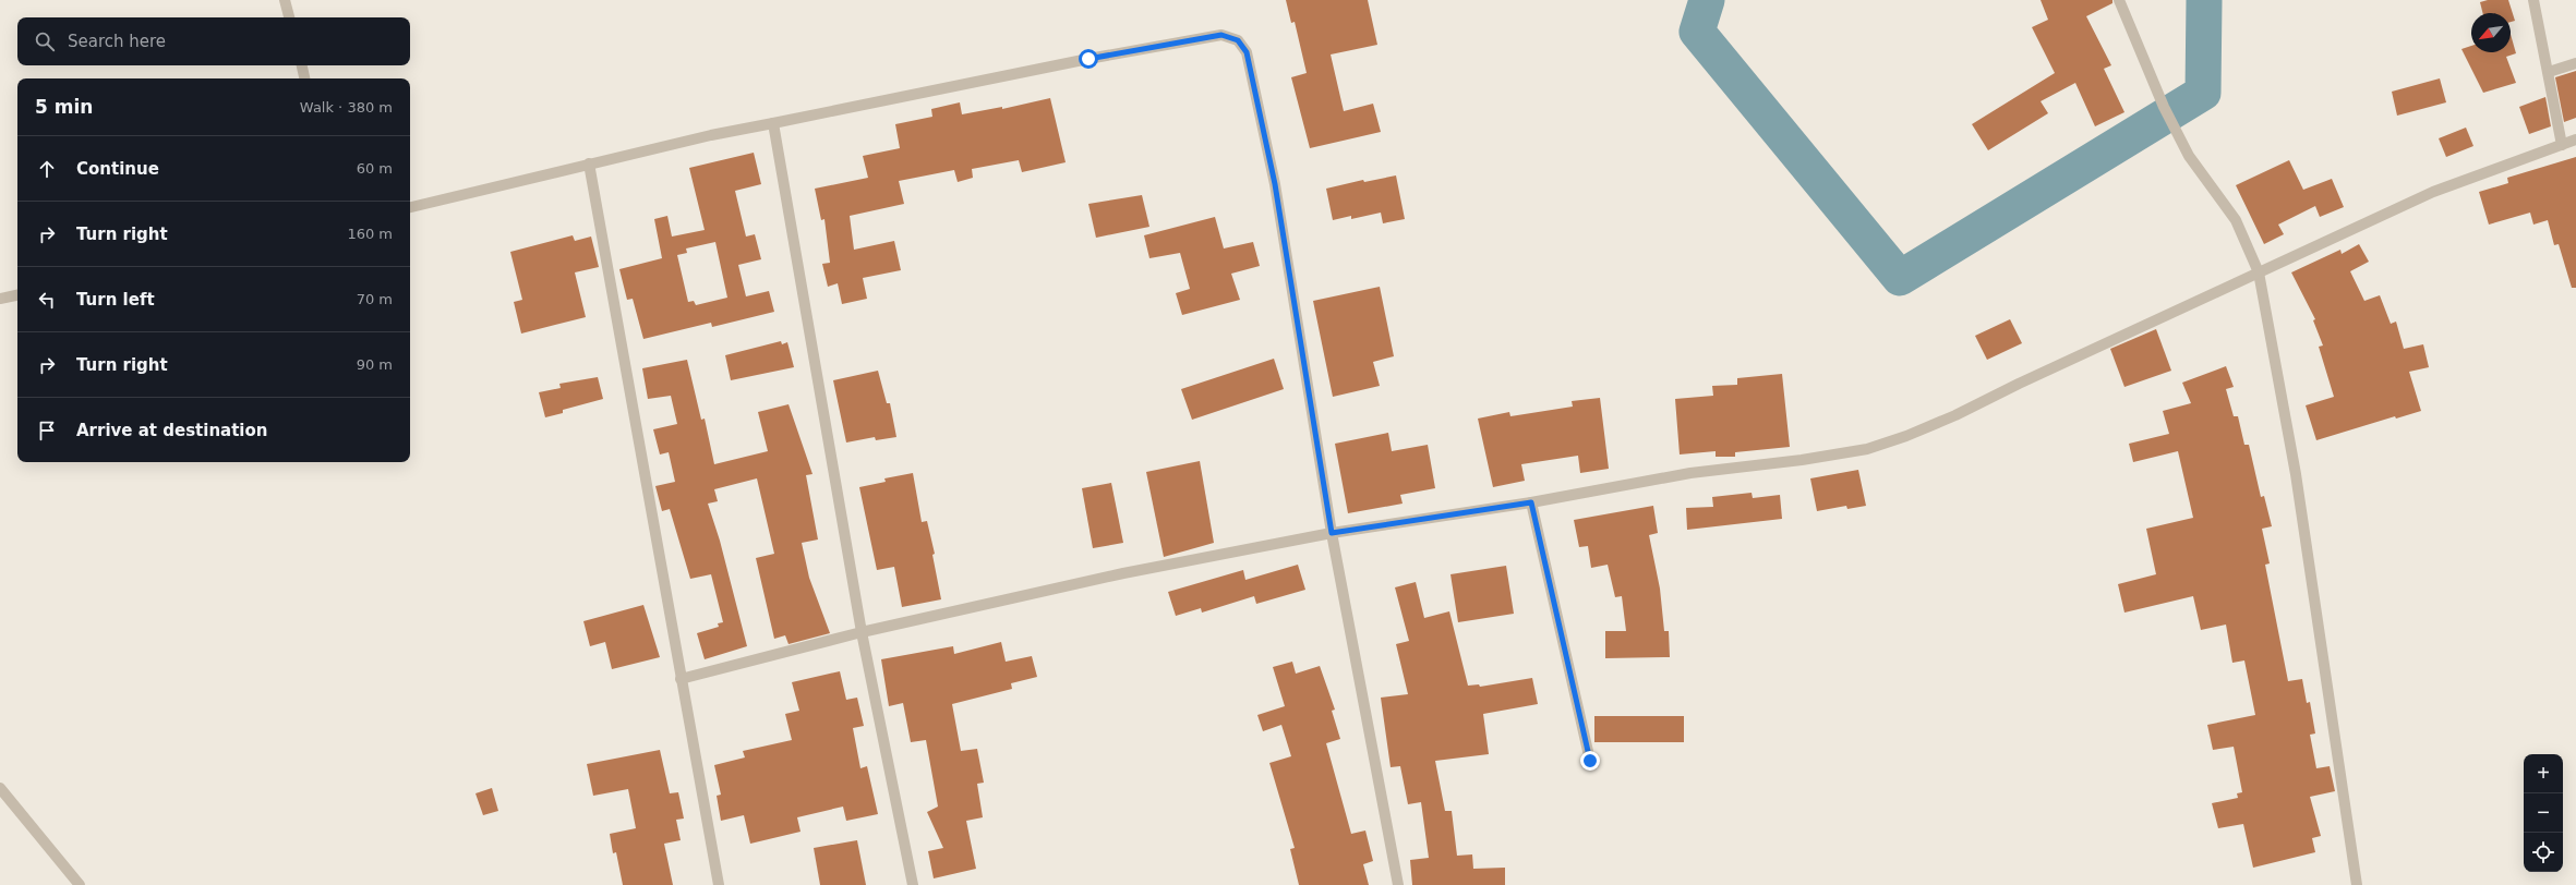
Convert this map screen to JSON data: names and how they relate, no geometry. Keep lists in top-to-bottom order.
{
  "north": "bottom left",
  "page": {
    "search": "Search here",
    "heading": ["5 min", "Walk · 380 m"],
    "list": [
      ["Continue", "60 m"],
      ["Turn right", "160 m"],
      ["Turn left", "70 m"],
      ["Turn right", "90 m"],
      "Arrive at destination"
    ],
    "map_buttons": ["+", "−"]
  }
}
